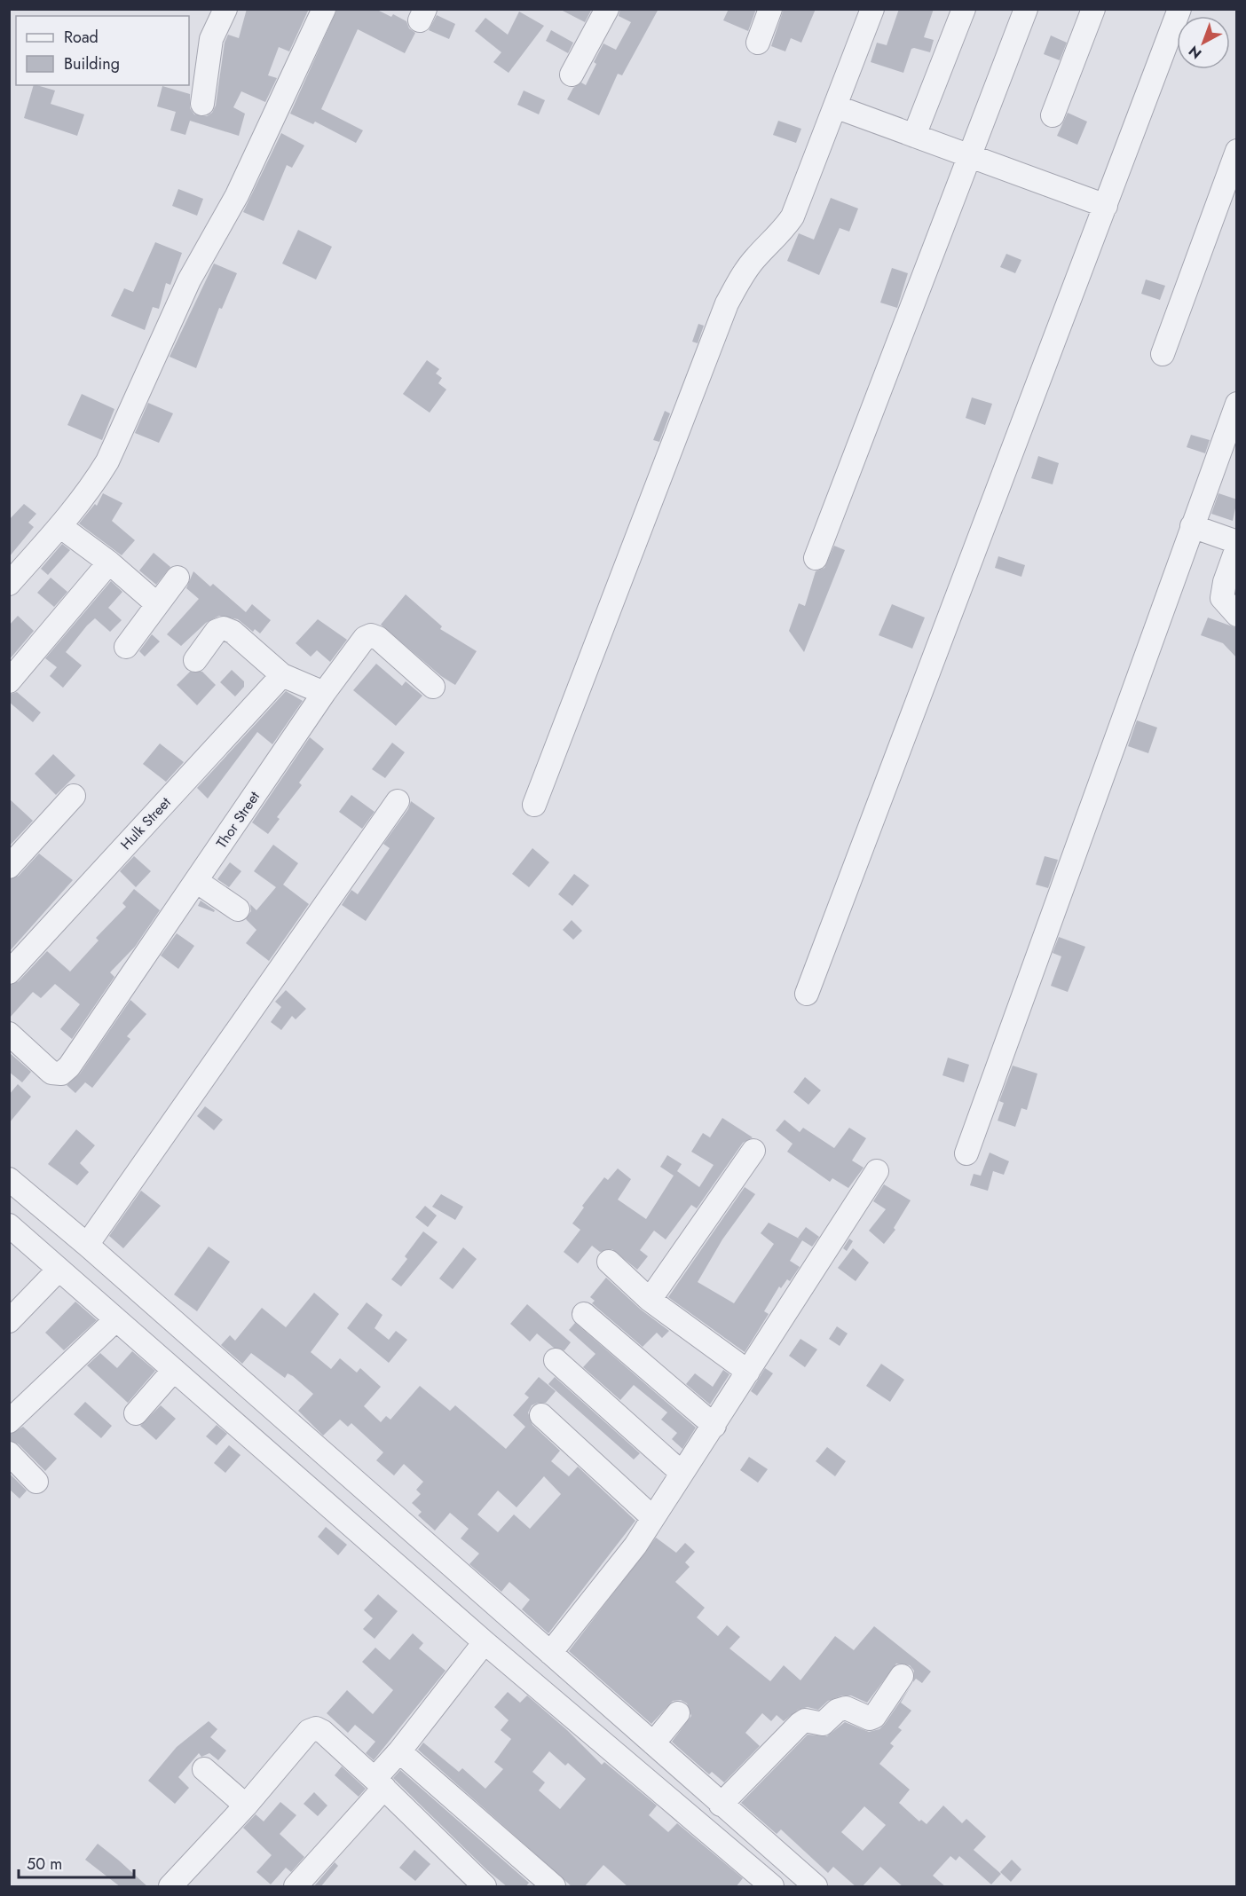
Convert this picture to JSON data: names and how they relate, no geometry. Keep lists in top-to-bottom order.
{
  "streets": {
    "street": ["Thor Street", "Hulk Street"]
  },
  "legend": ["Road", "Building"],
  "scale_bar": "50 m",
  "north": "bottom left"
}
